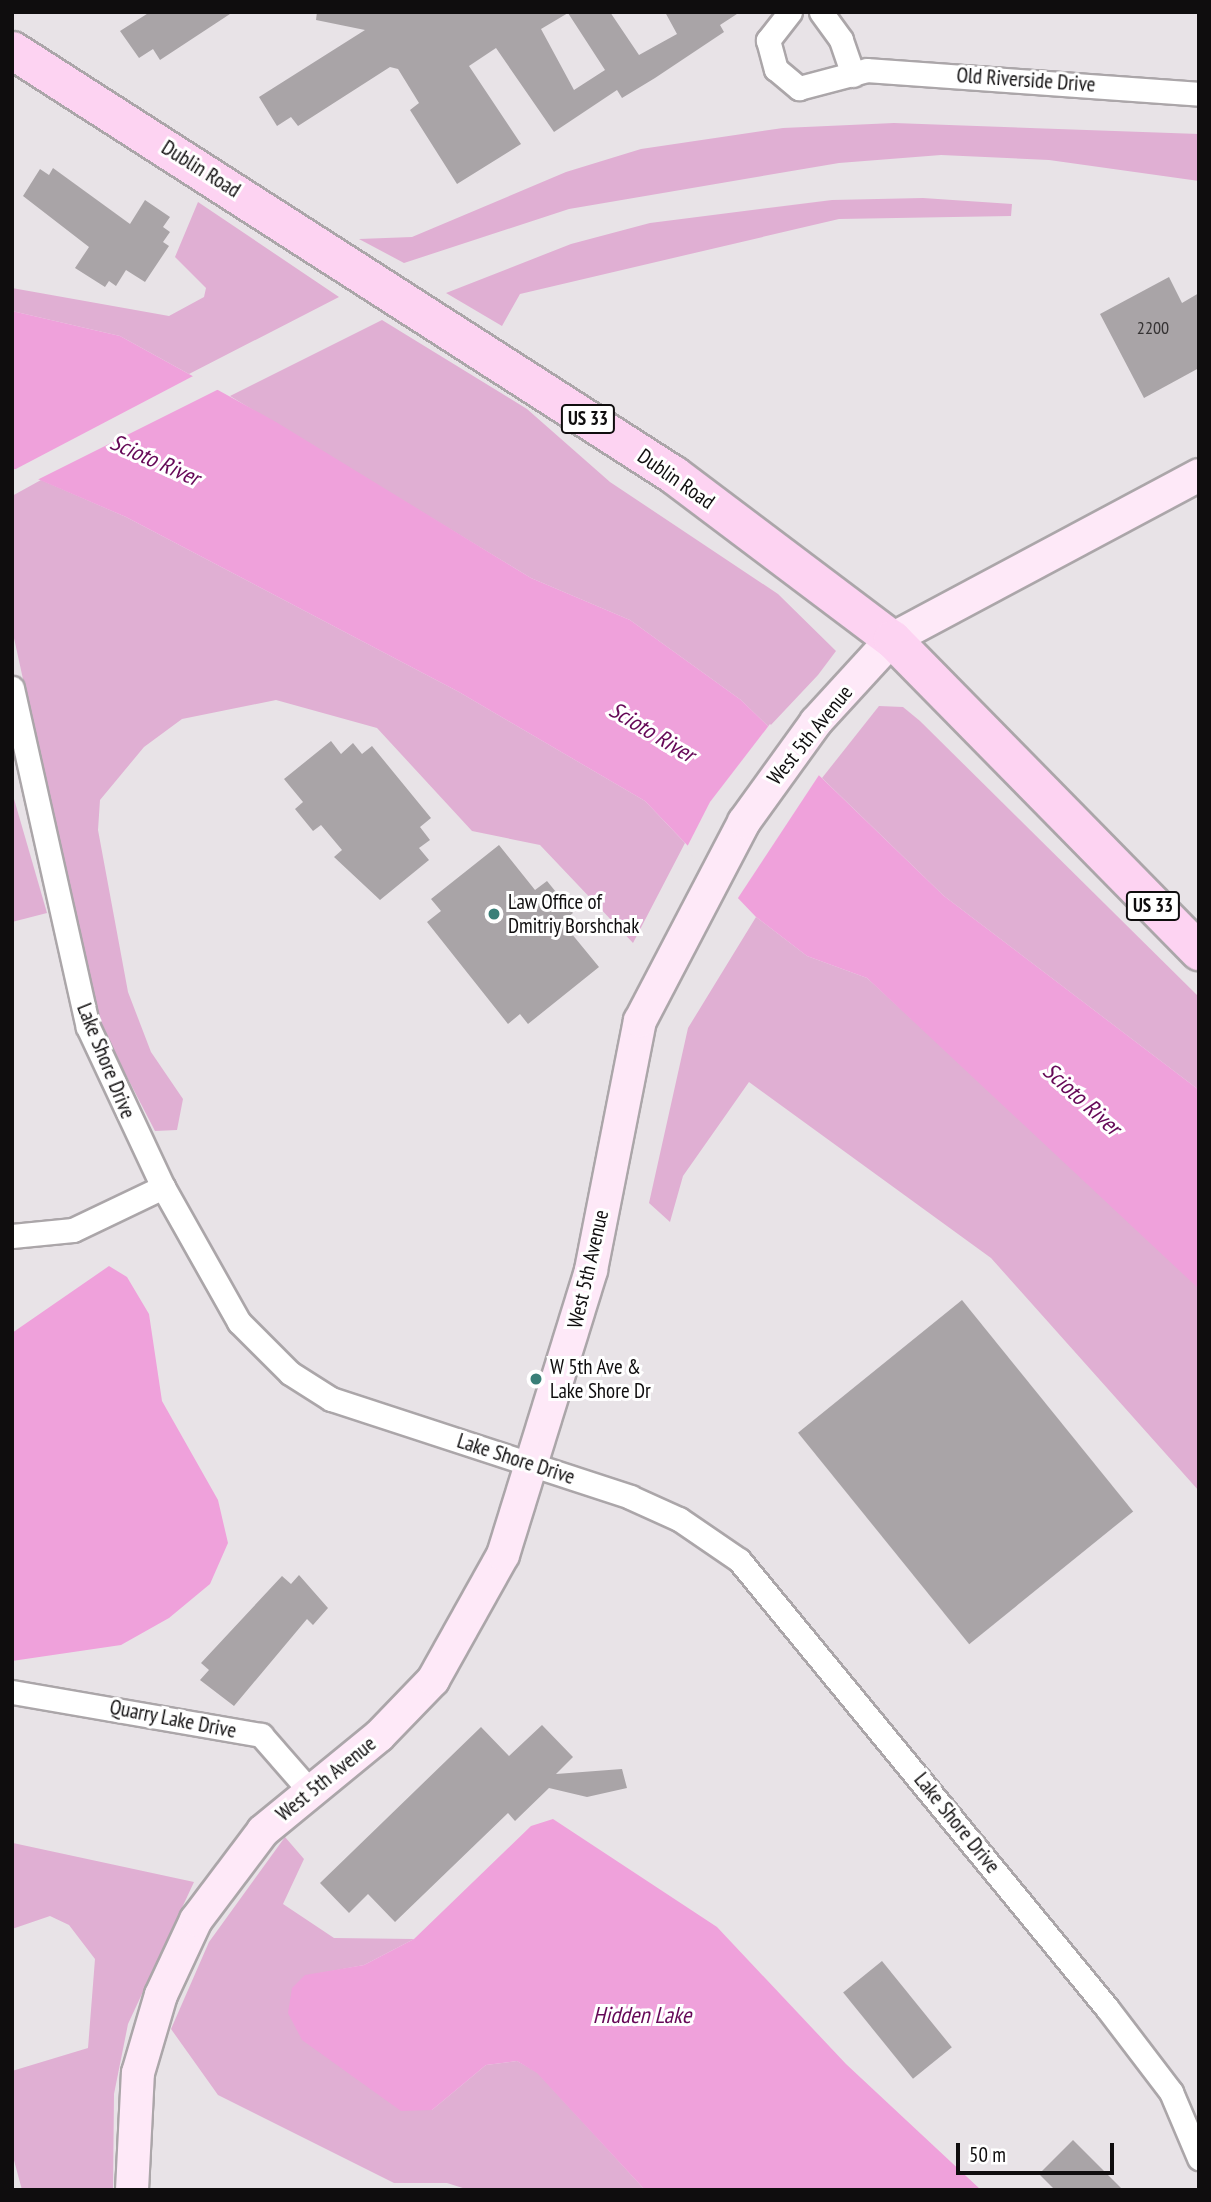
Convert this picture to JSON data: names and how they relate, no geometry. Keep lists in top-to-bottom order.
{
  "streets": {
    "main road": ["Dublin Road", "US 33", "West 5th Avenue"],
    "street": ["Old Riverside Drive", "Lake Shore Drive", "Quarry Lake Drive"]
  },
  "crossings": [
    ["Dublin Road", "West 5th Avenue"],
    ["West 5th Avenue", "Lake Shore Drive"],
    ["West 5th Avenue", "Quarry Lake Drive"]
  ],
  "water": ["Scioto River", "Hidden Lake"],
  "places": ["Law Office of Dmitriy Borshchak", "W 5th Ave & Lake Shore Dr"],
  "house_numbers": ["2200"],
  "scale_bar": "50 m"
}
